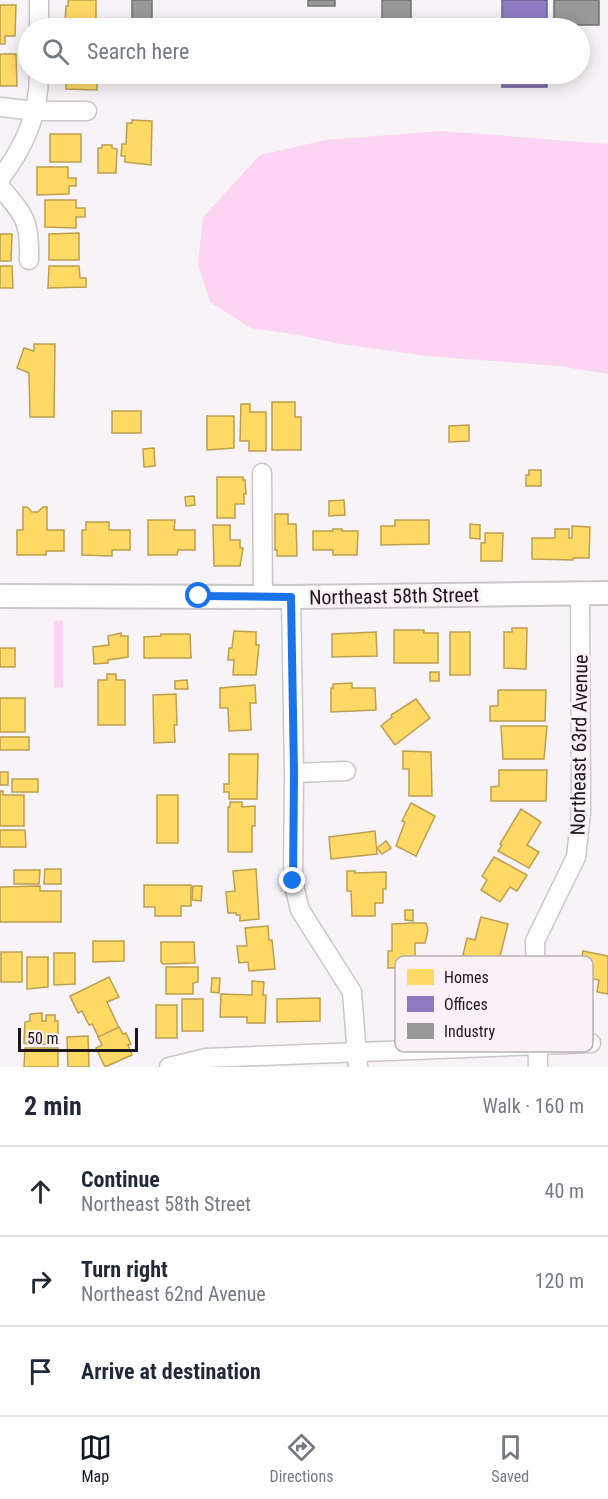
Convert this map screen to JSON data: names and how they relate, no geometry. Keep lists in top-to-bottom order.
{
  "streets": {
    "street": ["Northeast 58th Street", "Northeast 63rd Avenue"]
  },
  "crossings": [
    ["Northeast 58th Street", "Northeast 63rd Avenue"]
  ],
  "legend": ["Homes", "Offices", "Industry"],
  "scale_bar": "50 m",
  "page": {
    "search": "Search here",
    "scale": "50 m",
    "heading": ["2 min", "Walk · 160 m"],
    "list": [
      ["Continue", "Northeast 58th Street", "40 m"],
      ["Turn right", "Northeast 62nd Avenue", "120 m"],
      "Arrive at destination"
    ],
    "nav": ["Map", "Directions", "Saved"]
  }
}
